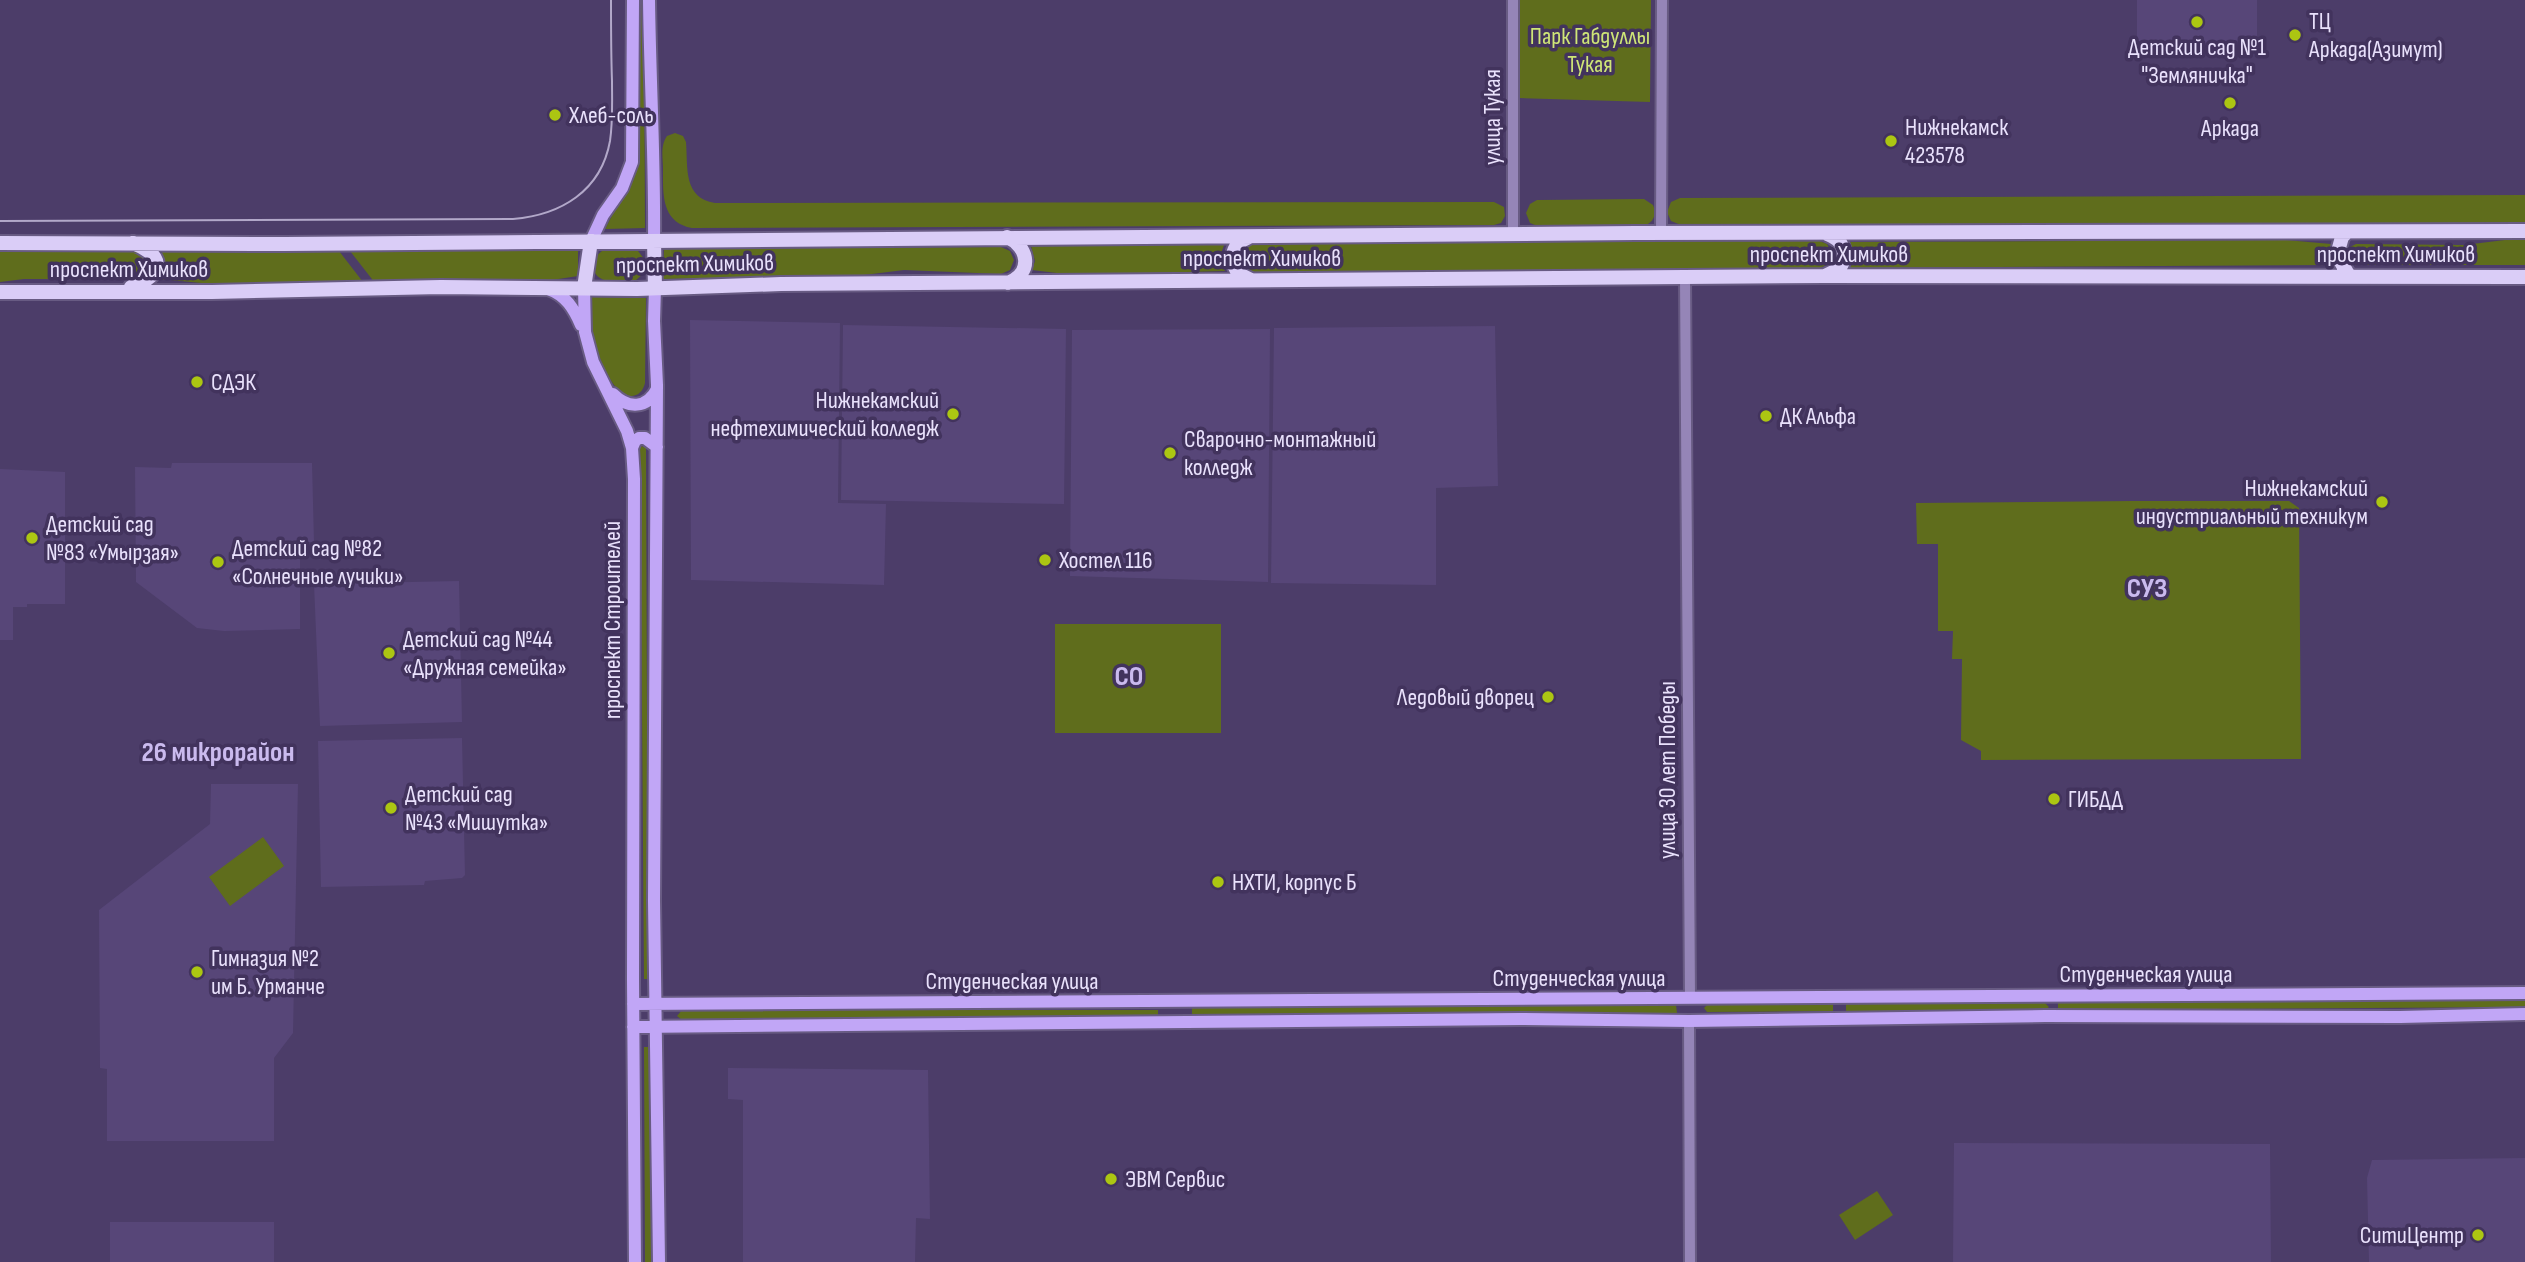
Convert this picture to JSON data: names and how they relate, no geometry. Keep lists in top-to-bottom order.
{
  "streets": {
    "main road": [
      "проспект Химиков",
      "проспект Строителей",
      "улица 30 лет Победы",
      "Студенческая улица"
    ],
    "street": ["улица Тукая"]
  },
  "crossings": [
    ["улица Тукая", "проспект Химиков"],
    ["проспект Химиков", "проспект Строителей"],
    ["проспект Химиков", "улица 30 лет Победы"],
    ["проспект Строителей", "Студенческая улица"],
    ["улица 30 лет Победы", "Студенческая улица"]
  ],
  "districts": ["СУЗ", "СО", "26 микрорайон"],
  "parks": ["Парк Габдуллы Тукая"],
  "places": [
    "Детский сад №1 \"Земляничка\"",
    "ТЦ Аркада(Азимут)",
    "Аркада",
    "Хлеб-соль",
    "Нижнекамск 423578",
    "СДЭК",
    "Нижнекамский нефтехимический колледж",
    "ДК Альфа",
    "Сварочно-монтажный колледж",
    "Нижнекамский индустриальный техникум",
    "Детский сад №83 «Умырзая»",
    "Хостел 116",
    "Детский сад №82 «Солнечные лучики»",
    "Детский сад №44 «Дружная семейка»",
    "Ледовый дворец",
    "ГИБДД",
    "Детский сад №43 «Мишутка»",
    "НХТИ, корпус Б",
    "Гимназия №2 им Б. Урманче",
    "ЭВМ Сервис",
    "СитиЦентр"
  ]
}
